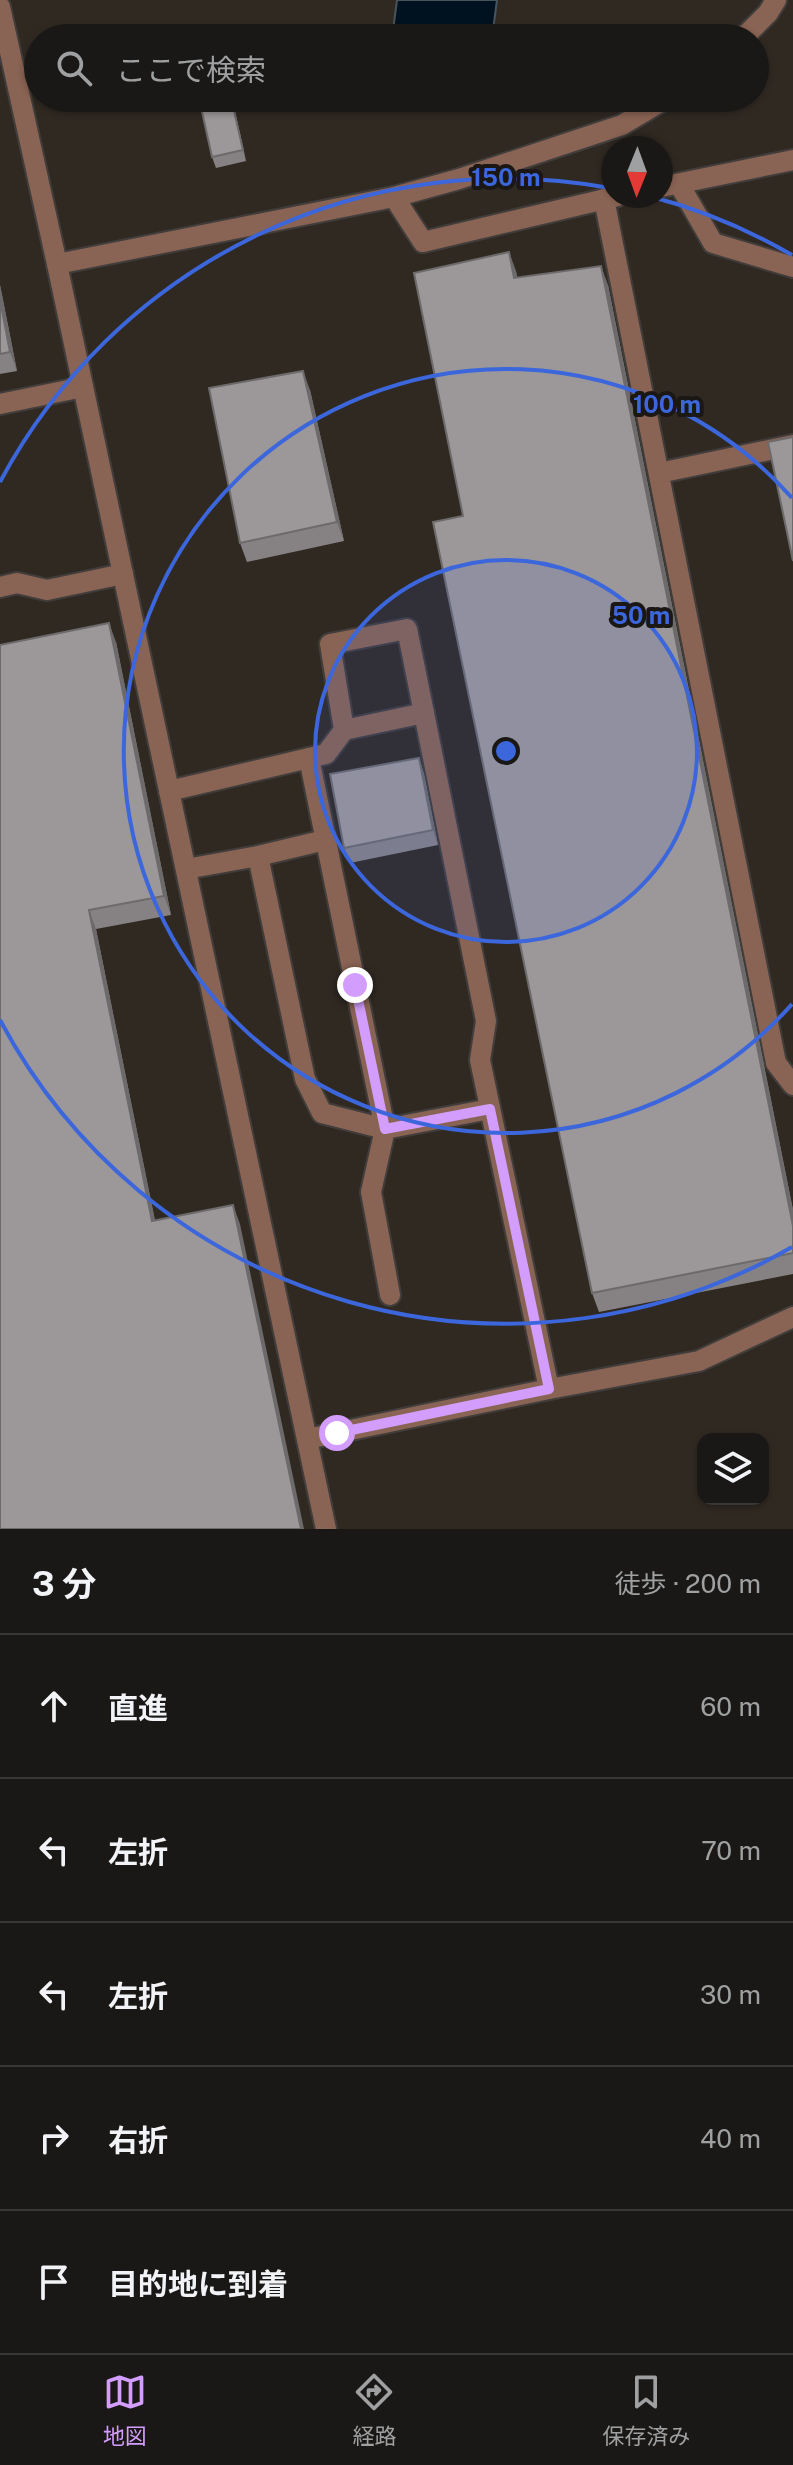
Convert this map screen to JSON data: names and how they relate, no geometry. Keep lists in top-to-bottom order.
{
  "north": "bottom",
  "page": {
    "search": "ここで検索",
    "heading": ["3 分", "徒歩 · 200 m"],
    "list": [
      ["直進", "60 m"],
      ["左折", "70 m"],
      ["左折", "30 m"],
      ["右折", "40 m"],
      "目的地に到着"
    ],
    "nav": ["地図", "経路", "保存済み"]
  },
  "rings": ["150 m", "100 m", "50 m"]
}
